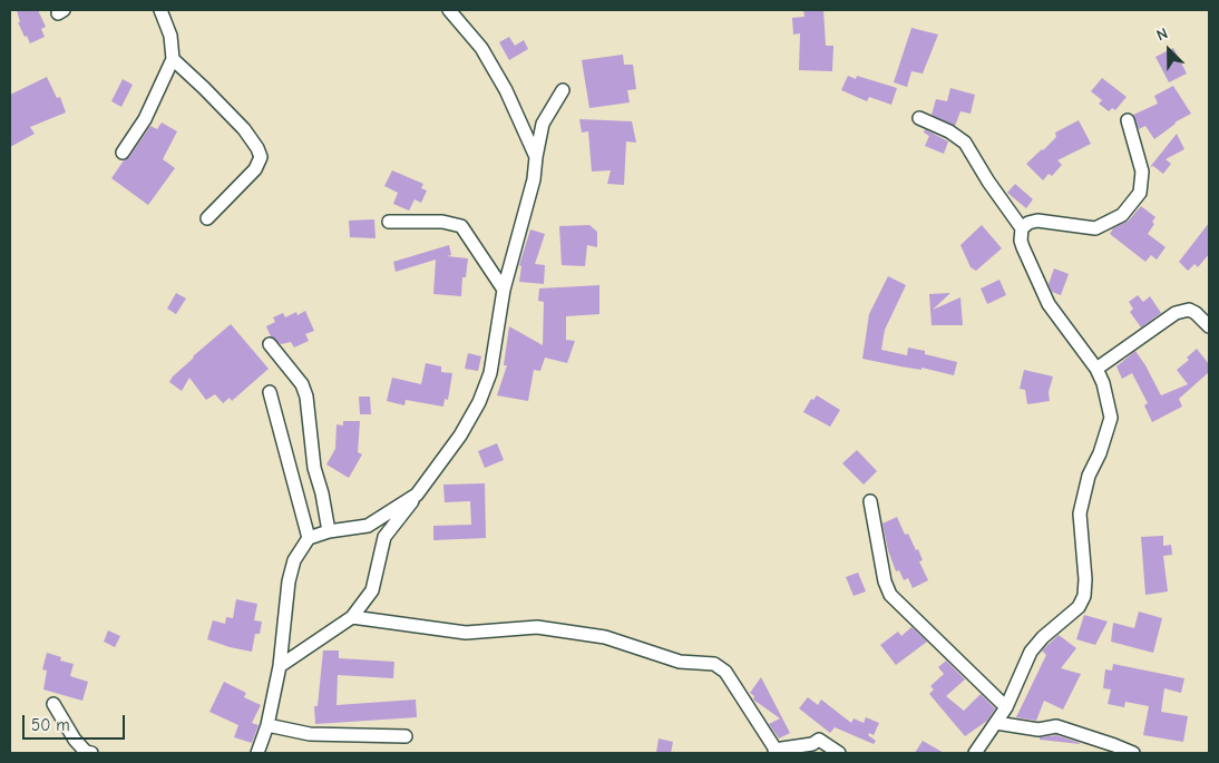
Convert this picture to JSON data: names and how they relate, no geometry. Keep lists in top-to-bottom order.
{
  "scale_bar": "50 m",
  "north": "top left"
}
